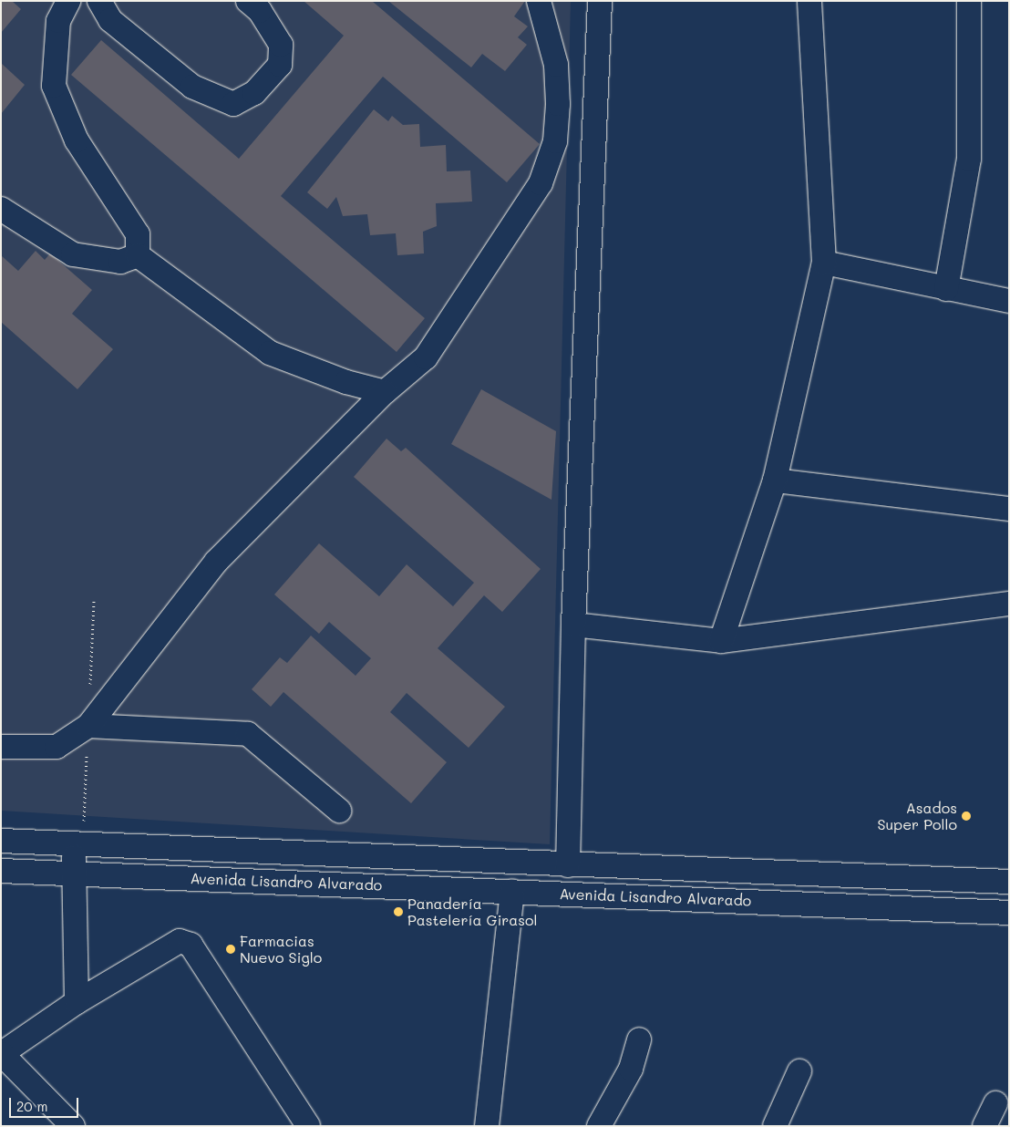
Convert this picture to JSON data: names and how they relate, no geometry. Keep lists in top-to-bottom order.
{
  "streets": {
    "street": ["Avenida Lisandro Alvarado"]
  },
  "places": ["Asados Super Pollo", "Panadería Pastelería Girasol", "Farmacias Nuevo Siglo"],
  "scale_bar": "20 m"
}
